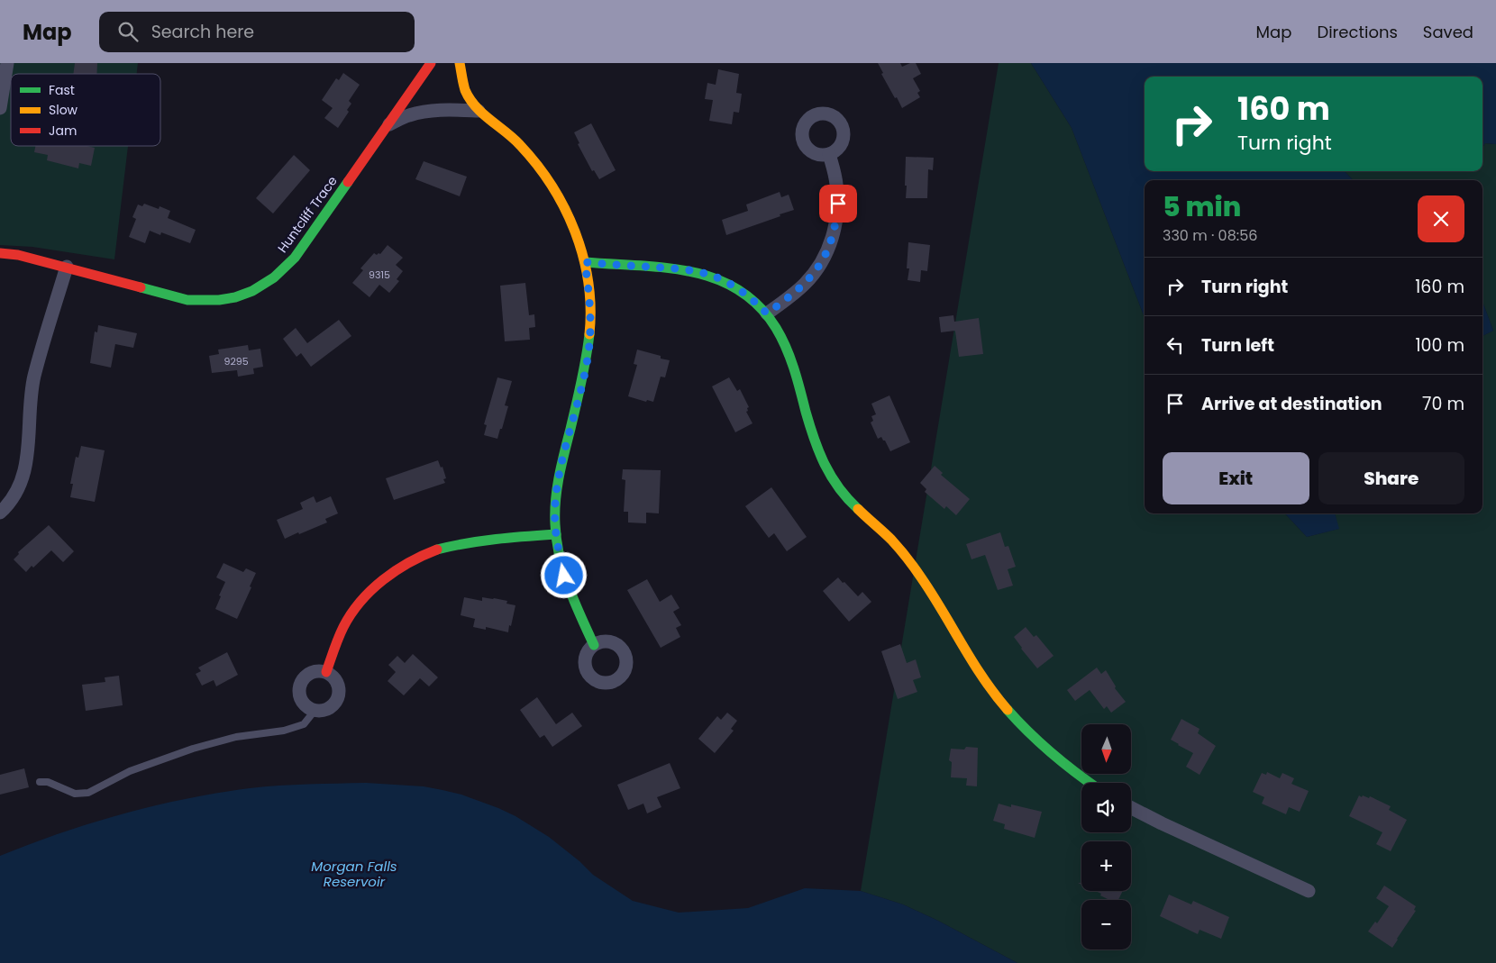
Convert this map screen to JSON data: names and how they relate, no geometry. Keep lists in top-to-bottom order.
{
  "streets": {
    "street": ["Huntcliff Trace"]
  },
  "water": ["Morgan Falls Reservoir"],
  "house_numbers": ["9315", "9295"],
  "legend": ["Fast", "Slow", "Jam"],
  "north": "bottom",
  "page": {
    "header": "Map",
    "search": "Search here",
    "nav": ["Map", "Directions", "Saved"],
    "turn": ["160 m", "Turn right"],
    "heading": ["5 min", "330 m · 08:56"],
    "list": [
      {
        "name": "Turn right",
        "value": "160 m"
      },
      {
        "name": "Turn left",
        "value": "100 m"
      },
      {
        "name": "Arrive at destination",
        "value": "70 m"
      }
    ],
    "buttons": ["Exit", "Share"],
    "map_buttons": ["+", "−"]
  }
}
